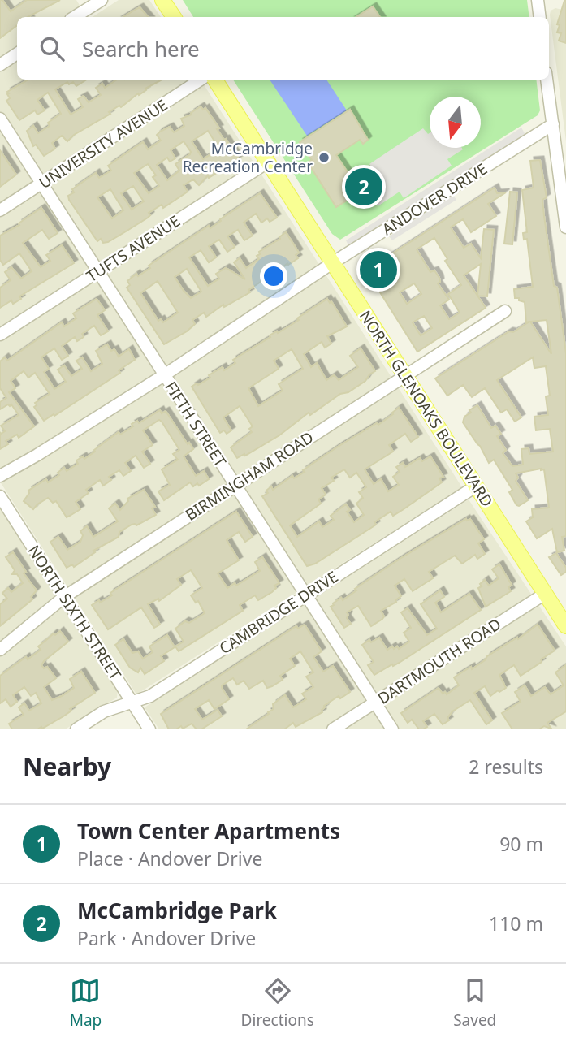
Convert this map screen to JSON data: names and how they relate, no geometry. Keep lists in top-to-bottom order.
{
  "streets": {
    "main road": ["NORTH GLENOAKS BOULEVARD"],
    "street": [
      "UNIVERSITY AVENUE",
      "ANDOVER DRIVE",
      "TUFTS AVENUE",
      "FIFTH STREET",
      "BIRMINGHAM ROAD",
      "NORTH SIXTH STREET",
      "CAMBRIDGE DRIVE",
      "DARTMOUTH ROAD"
    ]
  },
  "crossings": [
    ["UNIVERSITY AVENUE", "FIFTH STREET"],
    ["ANDOVER DRIVE", "NORTH GLENOAKS BOULEVARD"],
    ["ANDOVER DRIVE", "FIFTH STREET"],
    ["TUFTS AVENUE", "NORTH GLENOAKS BOULEVARD"],
    ["TUFTS AVENUE", "FIFTH STREET"],
    ["NORTH GLENOAKS BOULEVARD", "BIRMINGHAM ROAD"],
    ["NORTH GLENOAKS BOULEVARD", "CAMBRIDGE DRIVE"],
    ["NORTH GLENOAKS BOULEVARD", "DARTMOUTH ROAD"],
    ["FIFTH STREET", "BIRMINGHAM ROAD"],
    ["FIFTH STREET", "CAMBRIDGE DRIVE"],
    ["FIFTH STREET", "DARTMOUTH ROAD"],
    ["BIRMINGHAM ROAD", "NORTH SIXTH STREET"],
    ["NORTH SIXTH STREET", "CAMBRIDGE DRIVE"]
  ],
  "places": ["McCambridge Recreation Center"],
  "north": "bottom",
  "page": {
    "search": "Search here",
    "pins": ["2", "1"],
    "heading": ["Nearby", "2 results"],
    "list": [
      {
        "mark": "1",
        "name": "Town Center Apartments",
        "note": "Place · Andover Drive",
        "value": "90 m"
      },
      {
        "mark": "2",
        "name": "McCambridge Park",
        "note": "Park · Andover Drive",
        "value": "110 m"
      }
    ],
    "nav": ["Map", "Directions", "Saved"]
  }
}
